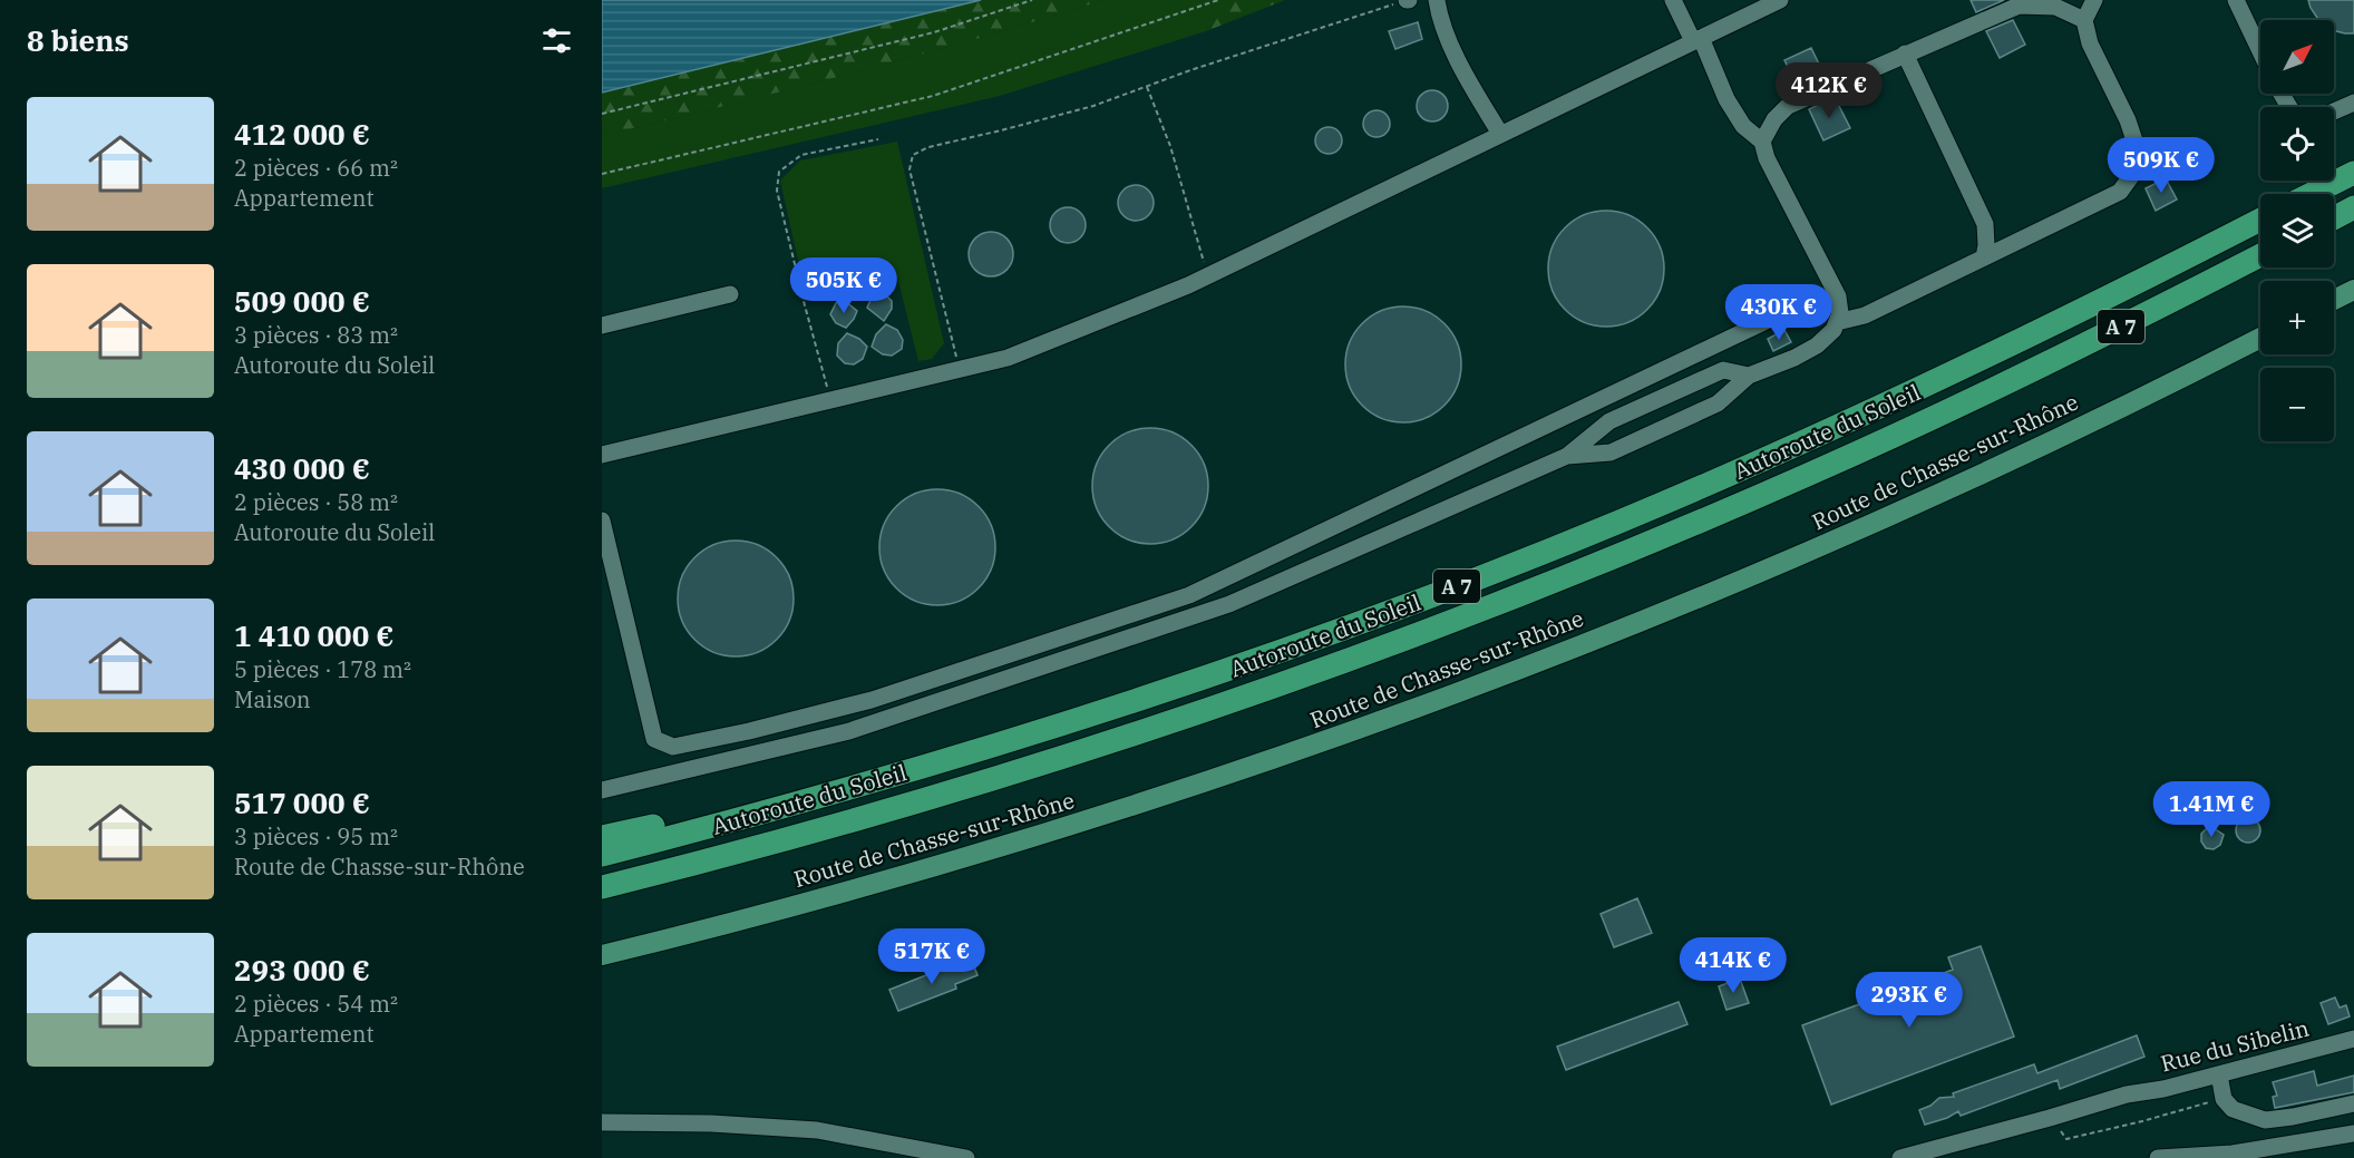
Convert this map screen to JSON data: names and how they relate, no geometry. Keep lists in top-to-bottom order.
{
  "streets": {
    "highway": ["A 7", "Autoroute du Soleil"],
    "main road": ["Route de Chasse-sur-Rhône"],
    "street": ["Rue du Sibelin"]
  },
  "north": "top right",
  "page": {
    "heading": "8 biens",
    "map_buttons": ["+", "−"],
    "price": [
      "412K €",
      "509K €",
      "505K €",
      "430K €",
      "1.41M €",
      "517K €",
      "414K €",
      "293K €"
    ],
    "list": [
      {
        "name": "412 000 €",
        "note": "2 pièces · 66 m² · Appartement"
      },
      {
        "name": "509 000 €",
        "note": "3 pièces · 83 m² · Autoroute du Soleil"
      },
      {
        "name": "430 000 €",
        "note": "2 pièces · 58 m² · Autoroute du Soleil"
      },
      {
        "name": "1 410 000 €",
        "note": "5 pièces · 178 m² · Maison"
      },
      {
        "name": "517 000 €",
        "note": "3 pièces · 95 m² · Route de Chasse-sur-Rhône"
      },
      {
        "name": "293 000 €",
        "note": "2 pièces · 54 m² · Appartement"
      }
    ]
  }
}
